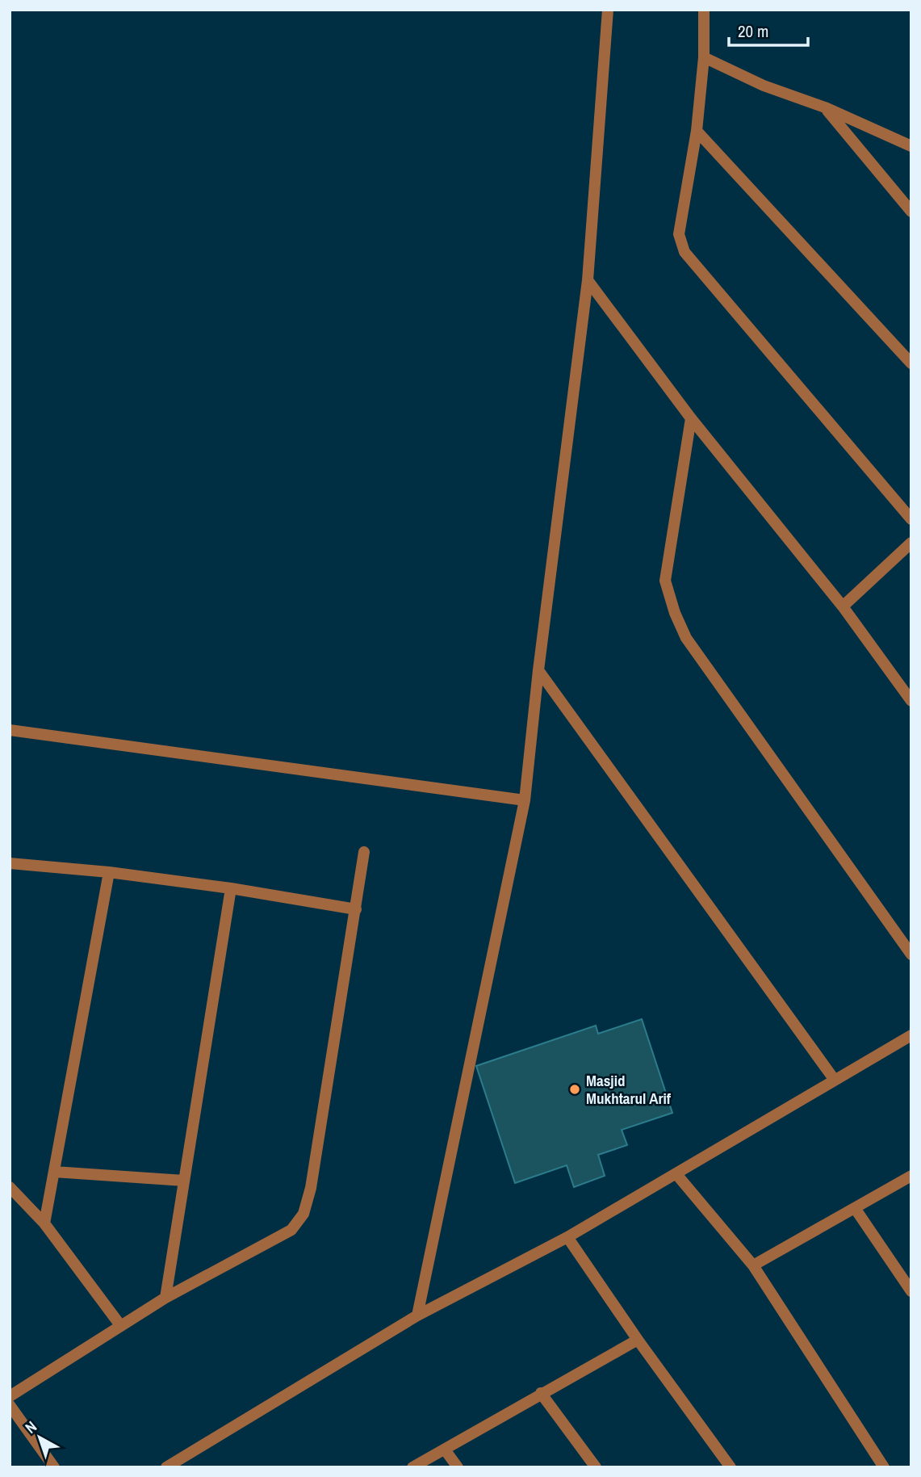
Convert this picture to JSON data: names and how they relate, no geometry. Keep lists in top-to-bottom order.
{
  "places": ["Masjid Mukhtarul Arif"],
  "scale_bar": "20 m",
  "north": "top left"
}
